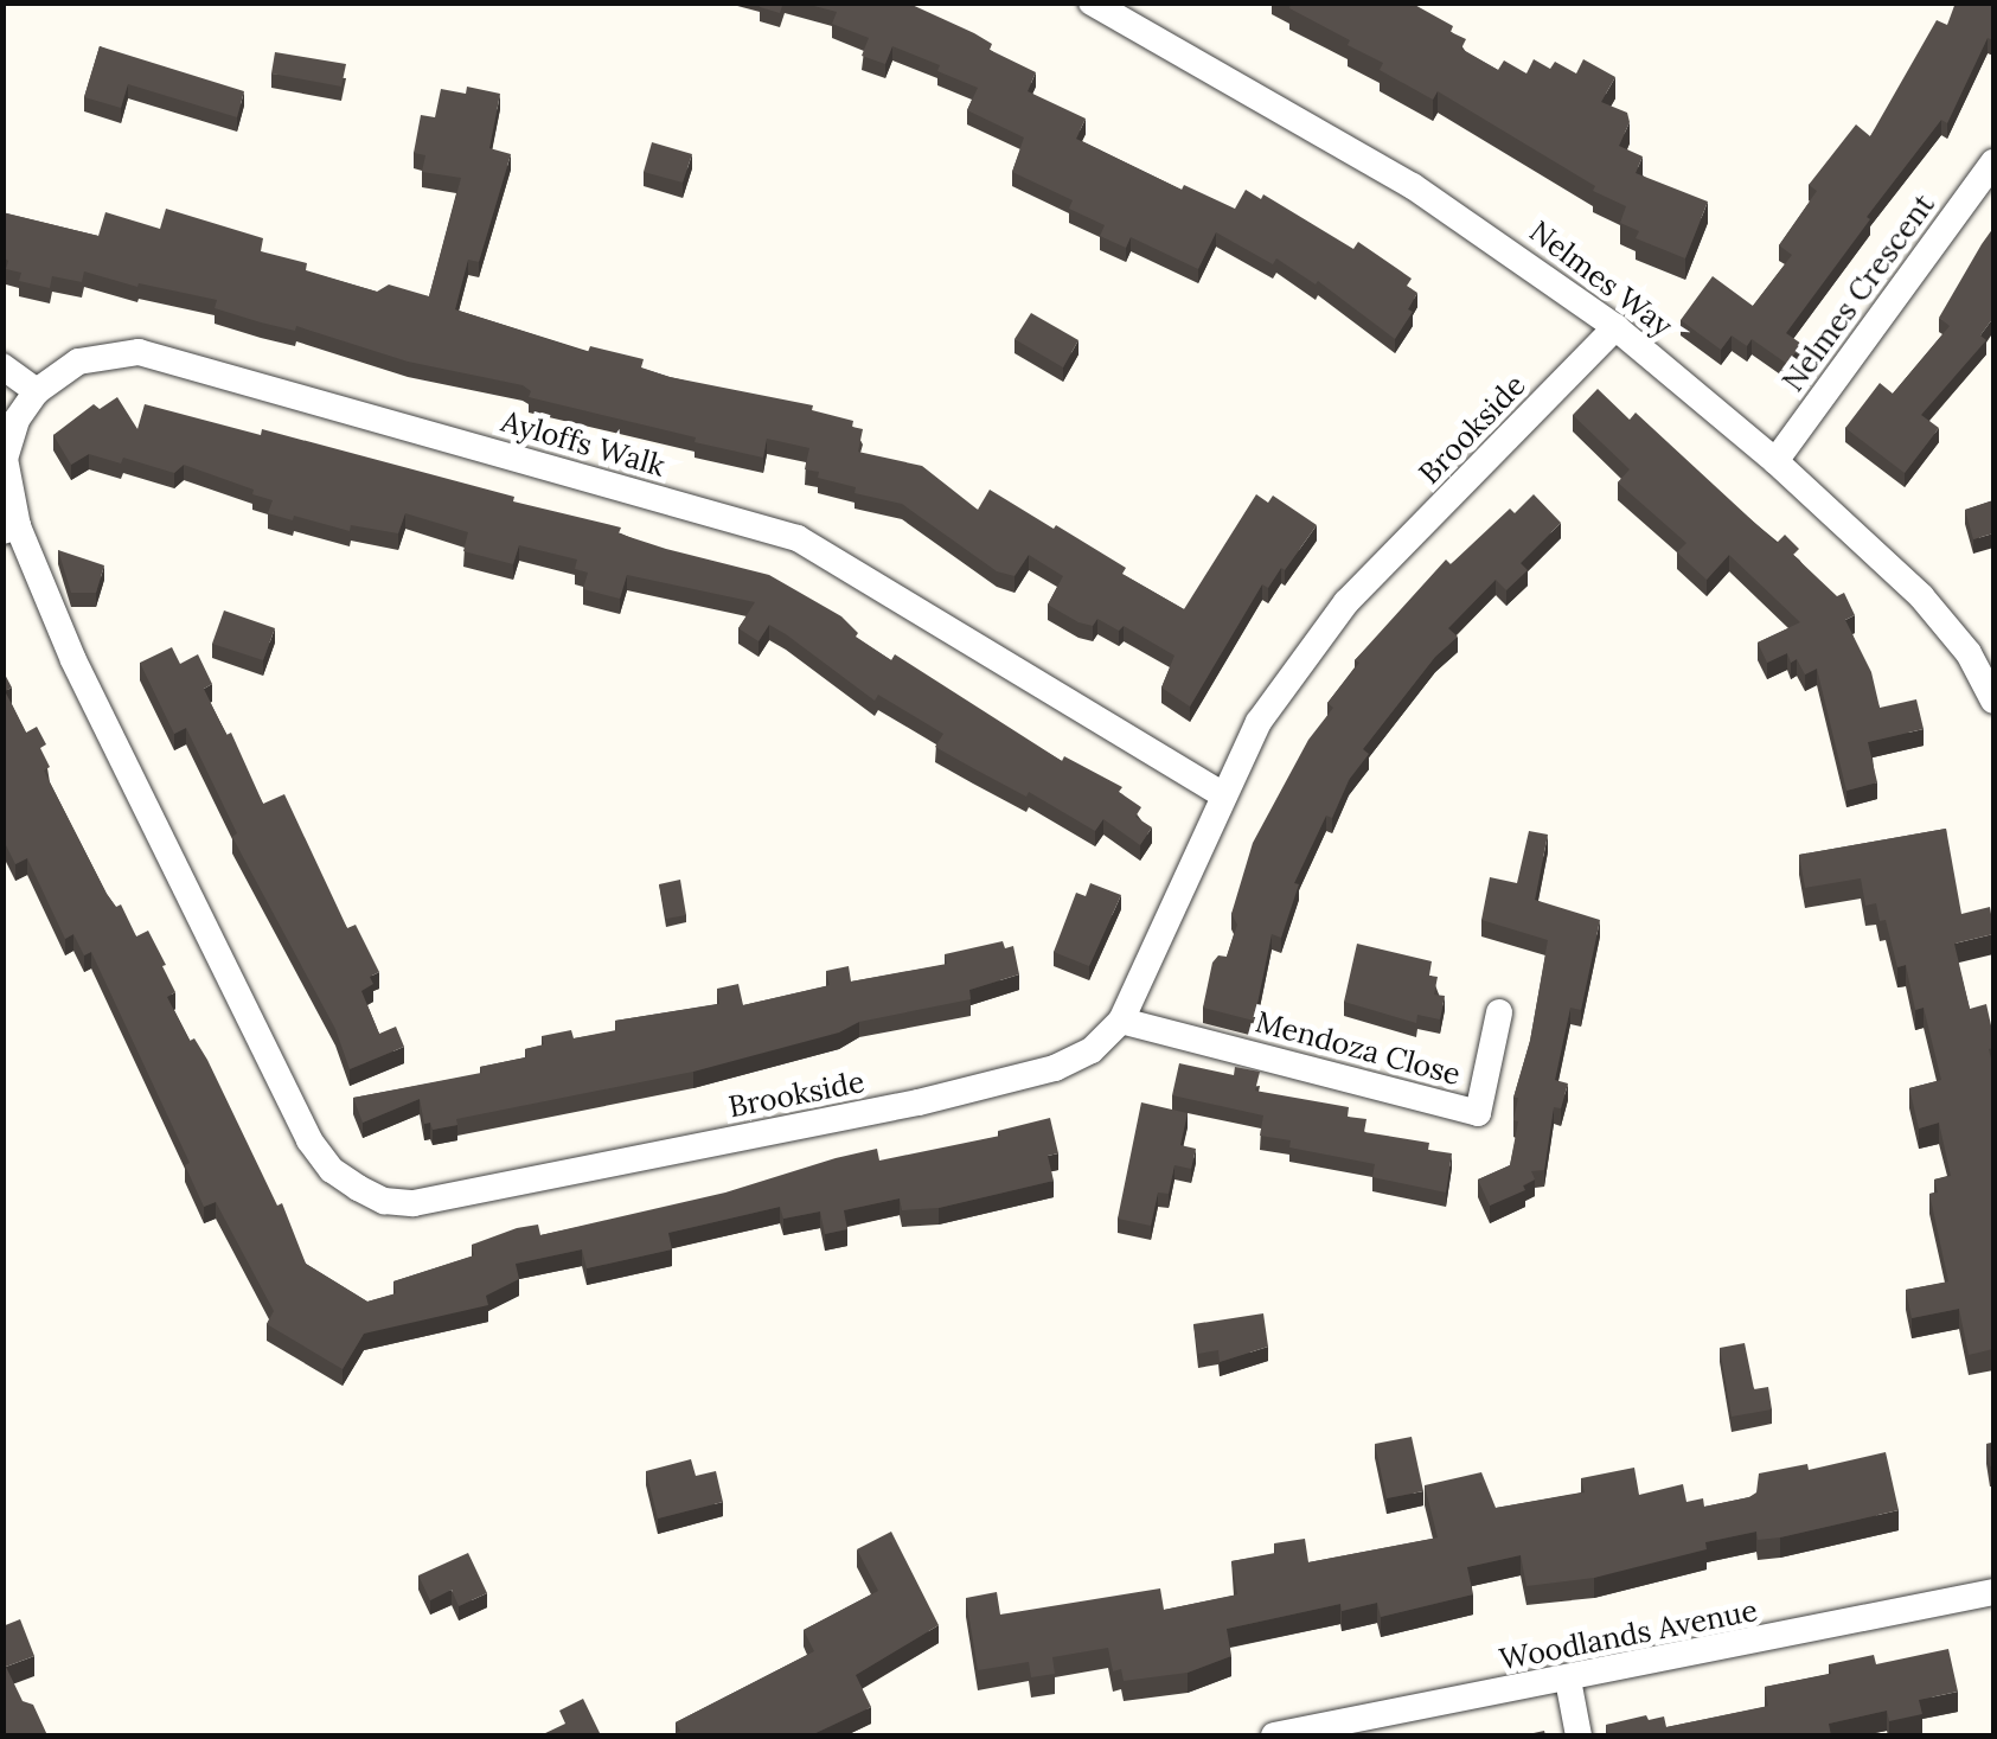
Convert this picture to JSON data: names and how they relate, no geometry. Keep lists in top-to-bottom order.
{
  "streets": {
    "street": [
      "Nelmes Way",
      "Nelmes Crescent",
      "Brookside",
      "Ayloffs Walk",
      "Mendoza Close",
      "Woodlands Avenue"
    ]
  },
  "crossings": [
    ["Nelmes Way", "Nelmes Crescent"],
    ["Nelmes Way", "Brookside"],
    ["Brookside", "Ayloffs Walk"],
    ["Brookside", "Mendoza Close"]
  ]
}
